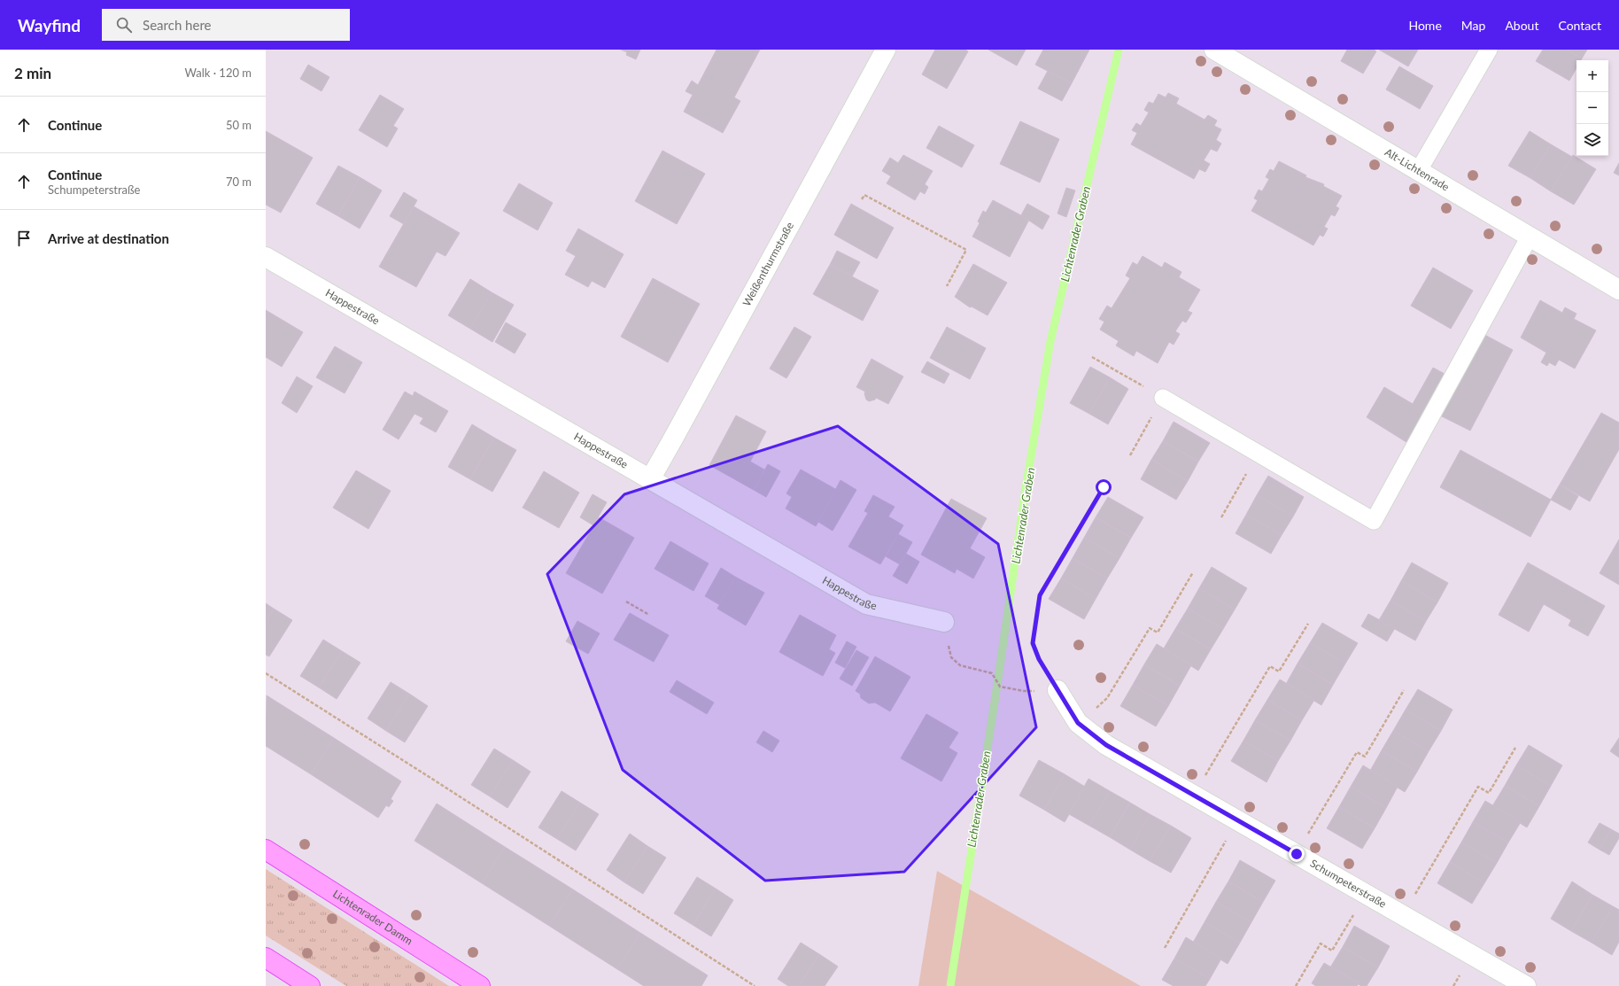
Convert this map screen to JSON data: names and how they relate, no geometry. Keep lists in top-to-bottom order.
{
  "streets": {
    "main road": ["Lichtenrader Damm"],
    "street": [
      "Alt-Lichtenrade",
      "Weißenthurmstraße",
      "Happestraße",
      "Schumpeterstraße"
    ]
  },
  "crossings": [
    ["Weißenthurmstraße", "Happestraße"]
  ],
  "water": ["Lichtenrader Graben"],
  "page": {
    "header": "Wayfind",
    "search": "Search here",
    "nav": [
      "Home",
      "Map",
      "About",
      "Contact"
    ],
    "heading": ["2 min", "Walk · 120 m"],
    "map_buttons": ["+", "−"],
    "list": [
      ["Continue", "50 m"],
      ["Continue", "Schumpeterstraße", "70 m"],
      "Arrive at destination"
    ]
  }
}
